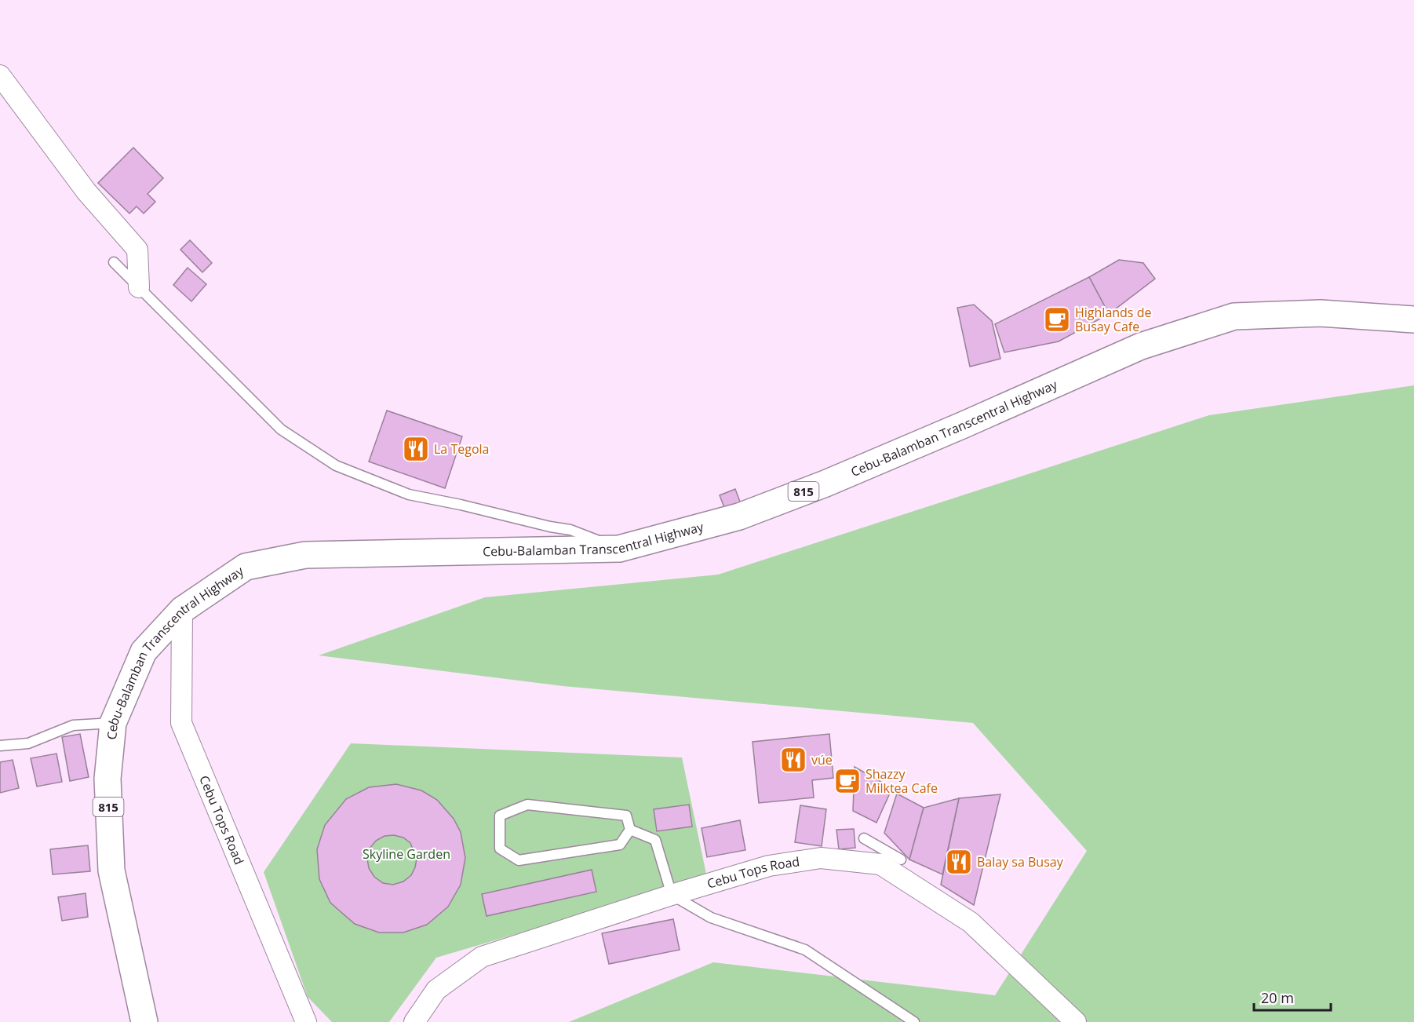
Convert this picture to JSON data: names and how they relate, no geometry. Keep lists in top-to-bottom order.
{
  "streets": {
    "main road": ["Cebu-Balamban Transcentral Highway", "815"],
    "street": ["Cebu Tops Road"]
  },
  "crossings": [
    ["Cebu-Balamban Transcentral Highway", "Cebu Tops Road"]
  ],
  "parks": ["Skyline Garden"],
  "places": {
    "cafe": ["Highlands de Busay Cafe", "Shazzy Milktea Cafe"],
    "restaurant": ["La Tegola", "vúe", "Balay sa Busay"]
  },
  "scale_bar": "20 m"
}
